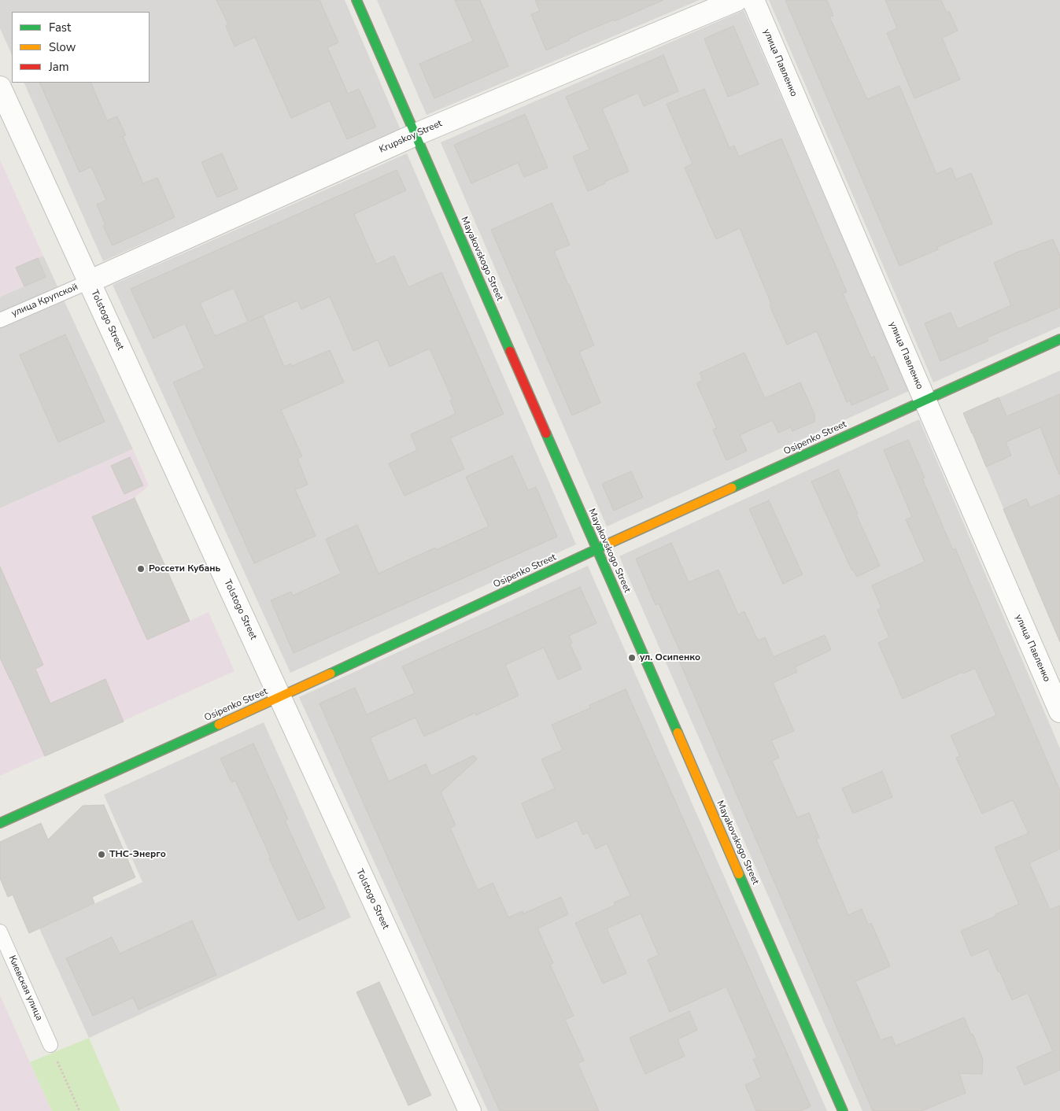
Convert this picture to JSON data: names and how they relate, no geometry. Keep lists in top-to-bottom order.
{
  "streets": {
    "street": [
      "улица Павленко",
      "Krupskoy Street",
      "Mayakovskogo Street",
      "Tolstogo Street",
      "Osipenko Street"
    ],
    "lane": ["улица Крупской", "Киевская улица"]
  },
  "crossings": [
    ["улица Павленко", "Osipenko Street"],
    ["Krupskoy Street", "Mayakovskogo Street"],
    ["Krupskoy Street", "улица Крупской"],
    ["Krupskoy Street", "Tolstogo Street"],
    ["Mayakovskogo Street", "Osipenko Street"],
    ["улица Крупской", "Tolstogo Street"],
    ["Tolstogo Street", "Osipenko Street"]
  ],
  "places": ["Россети Кубань", "ул. Осипенко", "ТНС-Энерго"],
  "legend": ["Fast", "Slow", "Jam"]
}
